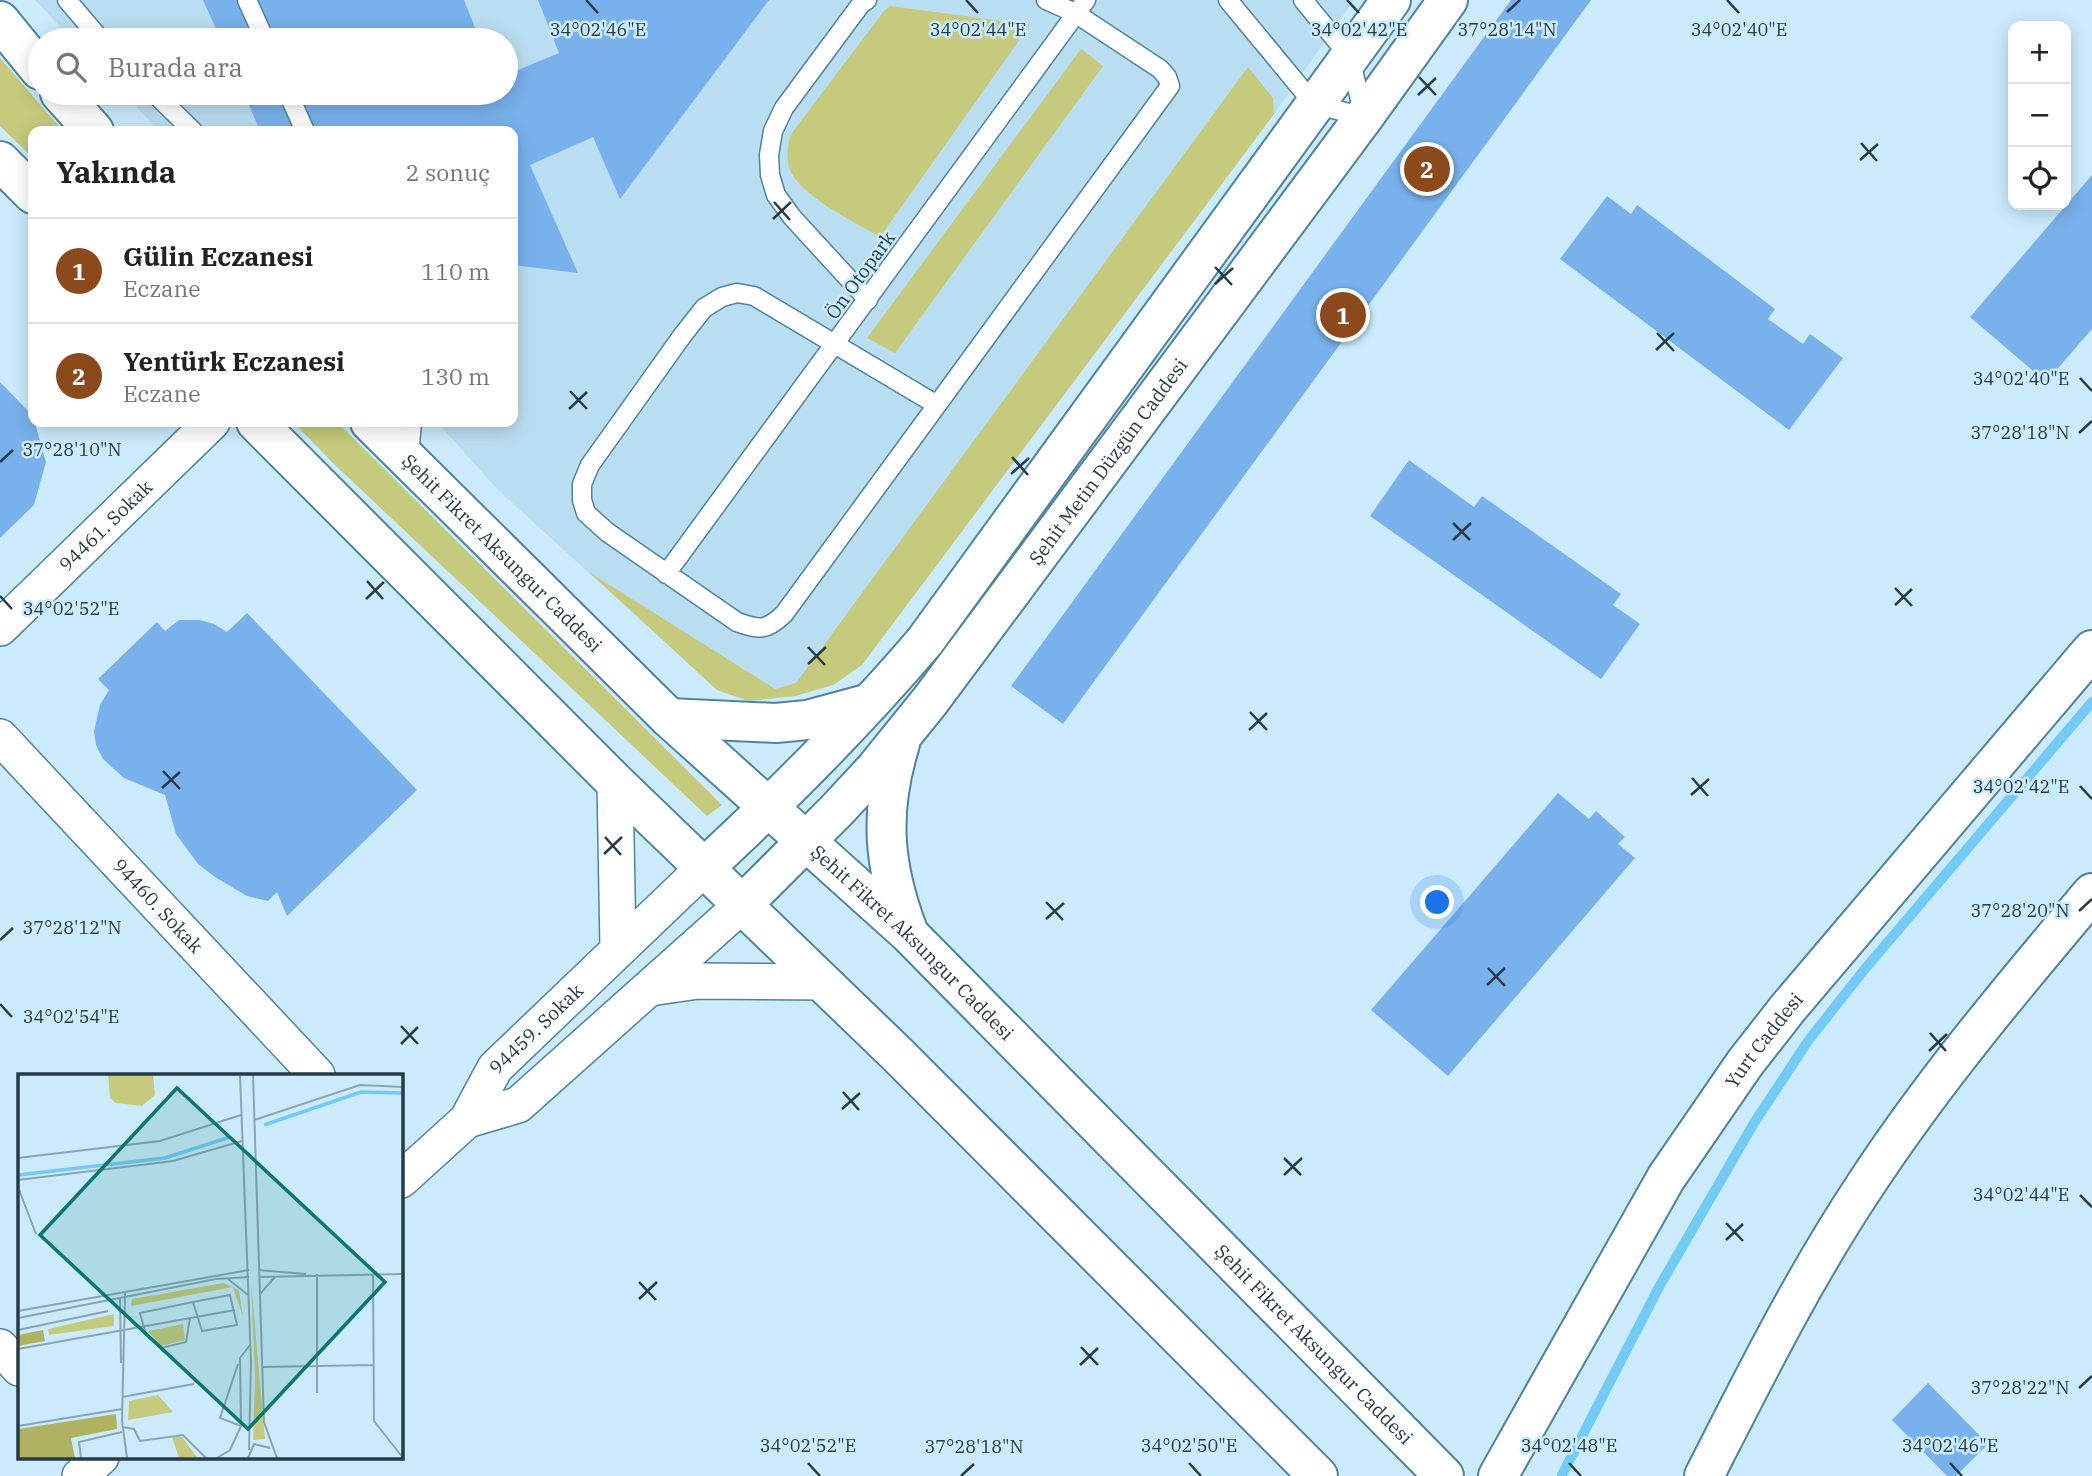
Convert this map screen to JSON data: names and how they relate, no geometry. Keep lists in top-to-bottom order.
{
  "streets": {
    "main road": ["Şehit Metin Düzgün Caddesi", "Şehit Fikret Aksungur Caddesi", "Yurt Caddesi"],
    "street": ["94461. Sokak", "94460. Sokak", "94459. Sokak"],
    "lane": ["Ön Otopark"]
  },
  "crossings": [
    ["Şehit Metin Düzgün Caddesi", "Şehit Fikret Aksungur Caddesi"],
    ["Şehit Metin Düzgün Caddesi", "94459. Sokak"]
  ],
  "page": {
    "map_buttons": ["+", "−"],
    "search": "Burada ara",
    "heading": ["Yakında", "2 sonuç"],
    "pins": ["2", "1"],
    "list": [
      {
        "mark": "1",
        "name": "Gülin Eczanesi",
        "note": "Eczane",
        "value": "110 m"
      },
      {
        "mark": "2",
        "name": "Yentürk Eczanesi",
        "note": "Eczane",
        "value": "130 m"
      }
    ]
  },
  "coordinates": [
    "37°28'14\"N",
    "34°02'46\"E",
    "34°02'44\"E",
    "34°02'42\"E",
    "34°02'40\"E",
    "37°28'18\"N",
    "37°28'10\"N",
    "34°02'52\"E",
    "37°28'20\"N",
    "37°28'12\"N",
    "34°02'54\"E",
    "37°28'22\"N",
    "34°02'50\"E",
    "34°02'48\"E"
  ]
}
